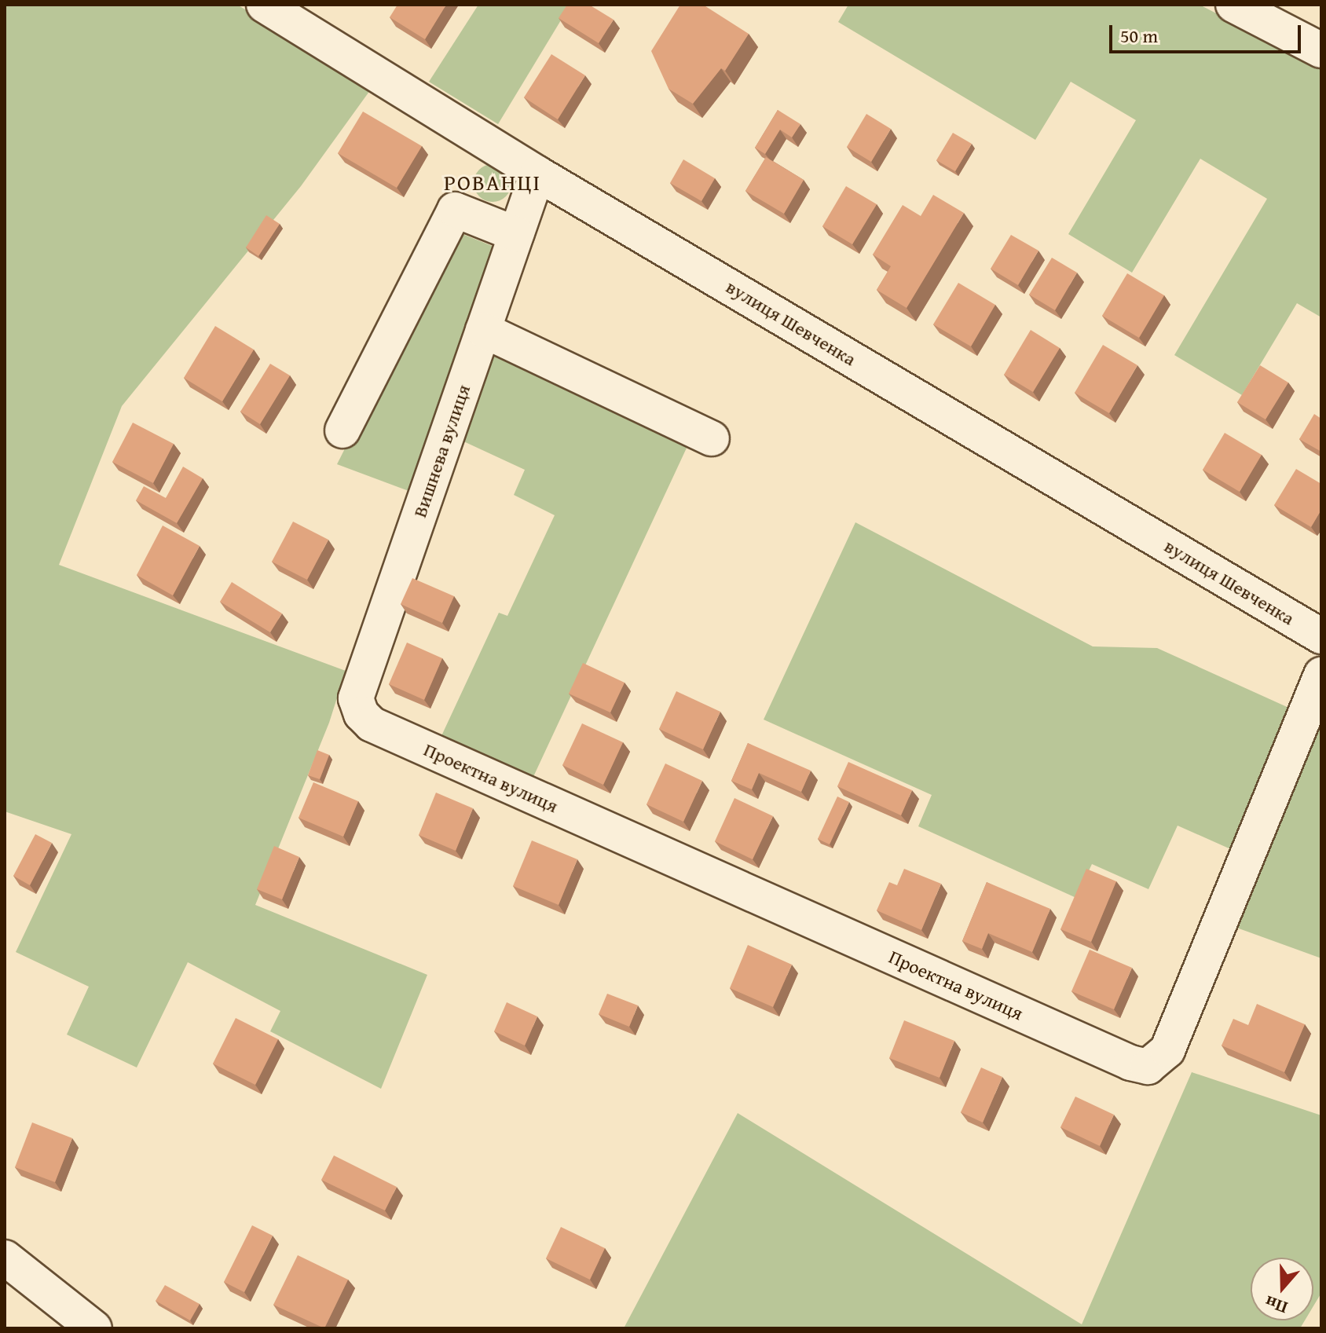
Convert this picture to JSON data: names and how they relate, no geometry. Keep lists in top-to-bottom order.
{
  "streets": {
    "street": ["вулиця Шевченка", "Вишнева вулиця", "Проектна вулиця"]
  },
  "crossings": [
    ["вулиця Шевченка", "Вишнева вулиця"],
    ["Вишнева вулиця", "Проектна вулиця"]
  ],
  "districts": ["РОВАНЦІ"],
  "scale_bar": "50 m",
  "north": "bottom"
}
